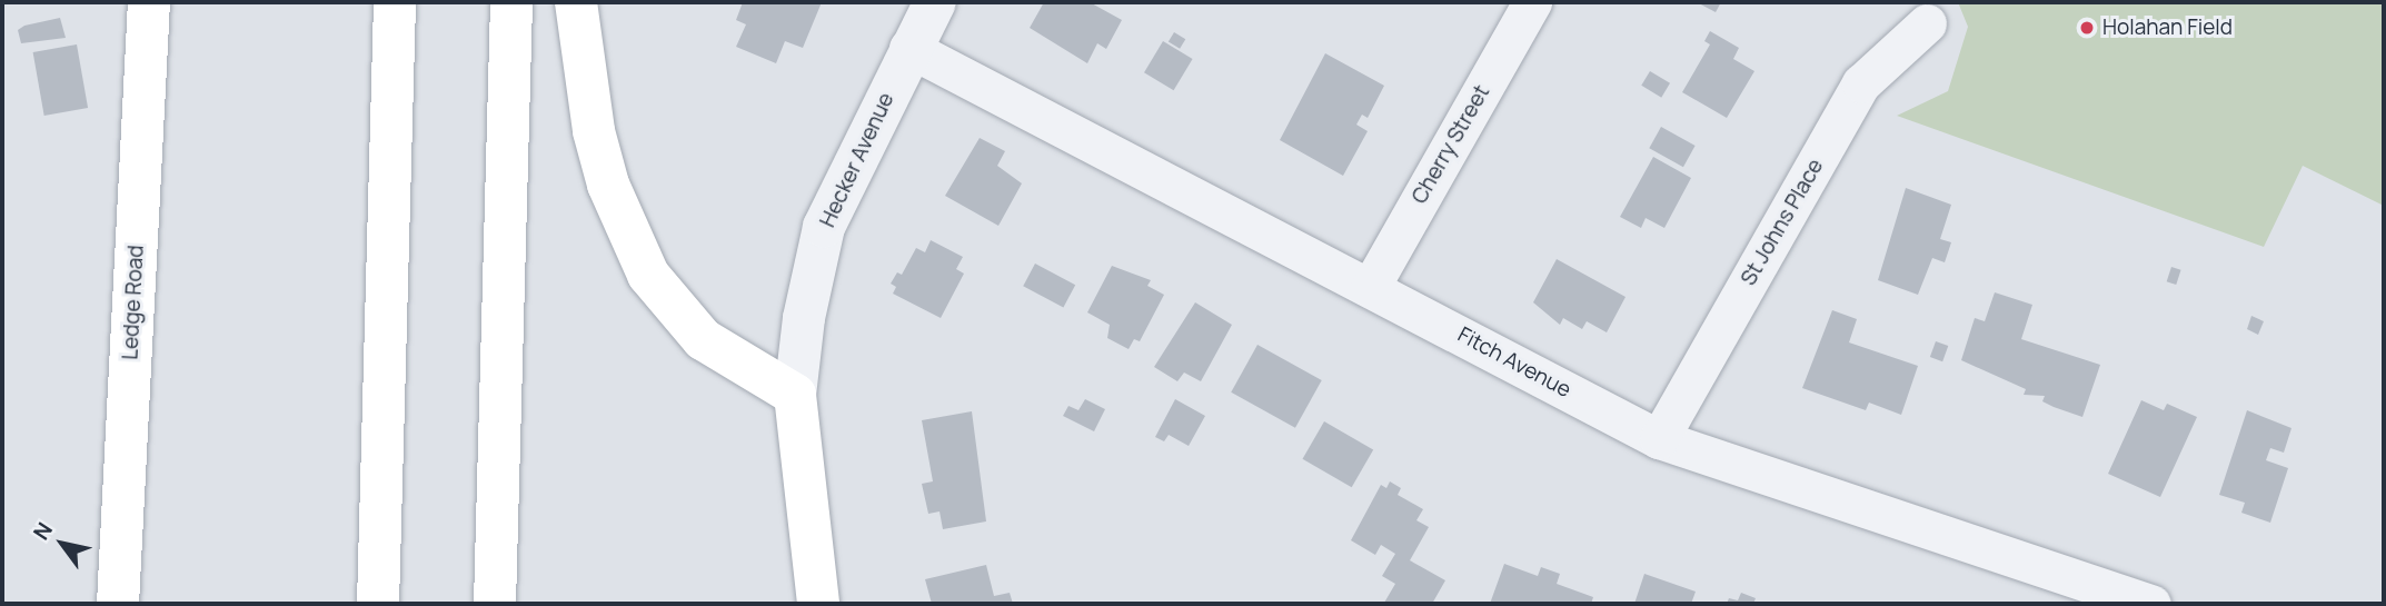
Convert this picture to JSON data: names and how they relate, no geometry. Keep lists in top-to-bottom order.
{
  "streets": {
    "main road": ["Hecker Avenue", "Ledge Road"],
    "street": ["Cherry Street", "St Johns Place", "Fitch Avenue"]
  },
  "crossings": [
    ["Cherry Street", "Fitch Avenue"],
    ["Hecker Avenue", "Fitch Avenue"],
    ["St Johns Place", "Fitch Avenue"]
  ],
  "places": ["Holahan Field"],
  "north": "top left"
}
